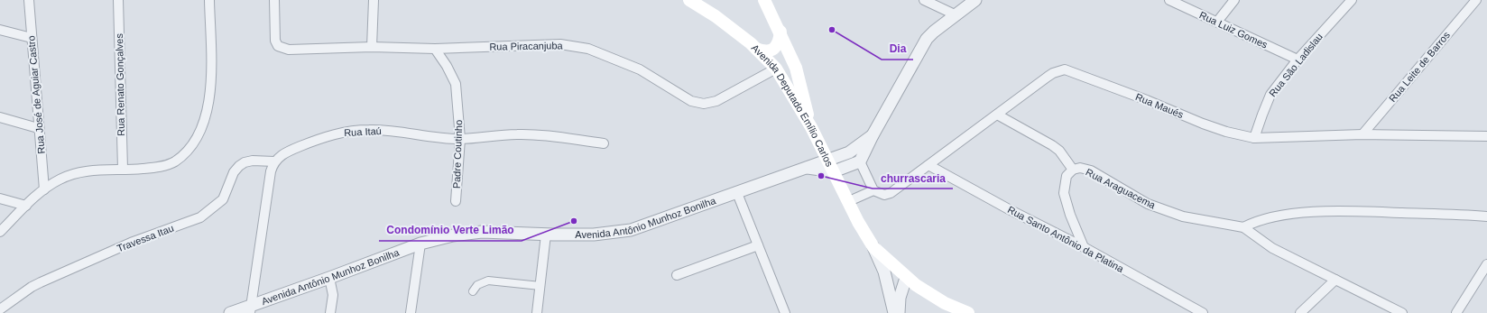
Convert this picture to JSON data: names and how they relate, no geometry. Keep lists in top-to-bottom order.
{
  "streets": {
    "main road": ["Avenida Deputado Emílio Carlos"],
    "street": [
      "Rua Luiz Gomes",
      "Rua Piracanjuba",
      "Rua São Ladislau",
      "Rua Leite de Barros",
      "Rua Renato Gonçalves",
      "Rua José de Aguiar Castro",
      "Rua Maués",
      "Rua Itaú",
      "Padre Coutinho",
      "Rua Araguacema",
      "Avenida Antônio Munhoz Bonilha",
      "Travessa Itau",
      "Rua Santo Antônio da Platina"
    ]
  },
  "crossings": [
    ["Rua Luiz Gomes", "Rua São Ladislau"],
    ["Rua Piracanjuba", "Avenida Deputado Emílio Carlos"],
    ["Rua Piracanjuba", "Padre Coutinho"],
    ["Rua São Ladislau", "Rua Maués"],
    ["Rua Leite de Barros", "Rua Maués"],
    ["Rua Maués", "Rua Santo Antônio da Platina"],
    ["Avenida Deputado Emílio Carlos", "Avenida Antônio Munhoz Bonilha"],
    ["Rua Itaú", "Padre Coutinho"],
    ["Rua Itaú", "Travessa Itau"],
    ["Rua Araguacema", "Rua Santo Antônio da Platina"]
  ],
  "places": ["Dia", "churrascaria", "Condomínio Verte Limão"]
}
